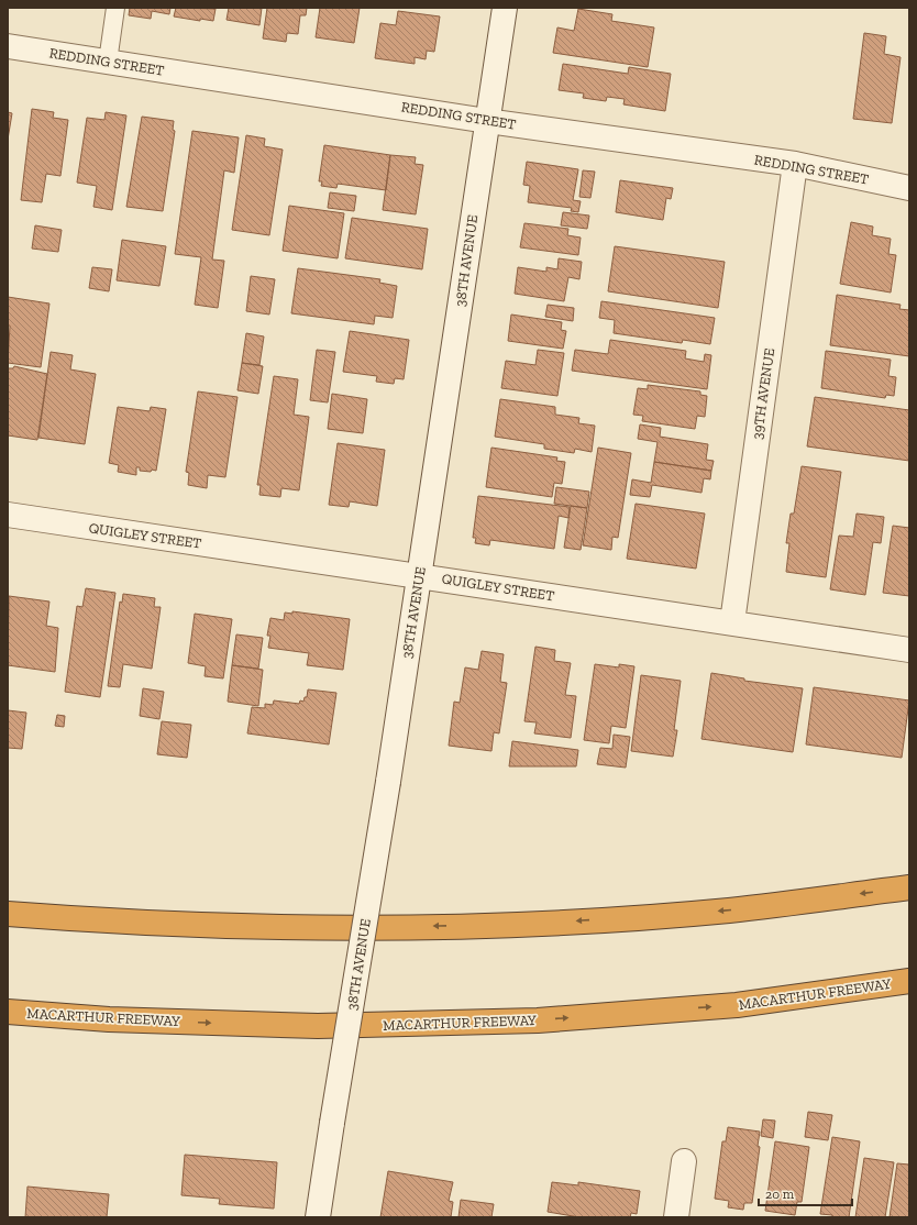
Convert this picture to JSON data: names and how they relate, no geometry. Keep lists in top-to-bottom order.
{
  "streets": {
    "highway": ["MACARTHUR FREEWAY"],
    "street": [
      "REDDING STREET",
      "38TH AVENUE",
      "39TH AVENUE",
      "QUIGLEY STREET"
    ]
  },
  "crossings": [
    ["REDDING STREET", "38TH AVENUE"],
    ["REDDING STREET", "39TH AVENUE"],
    ["38TH AVENUE", "QUIGLEY STREET"],
    ["39TH AVENUE", "QUIGLEY STREET"]
  ],
  "scale_bar": "20 m"
}
